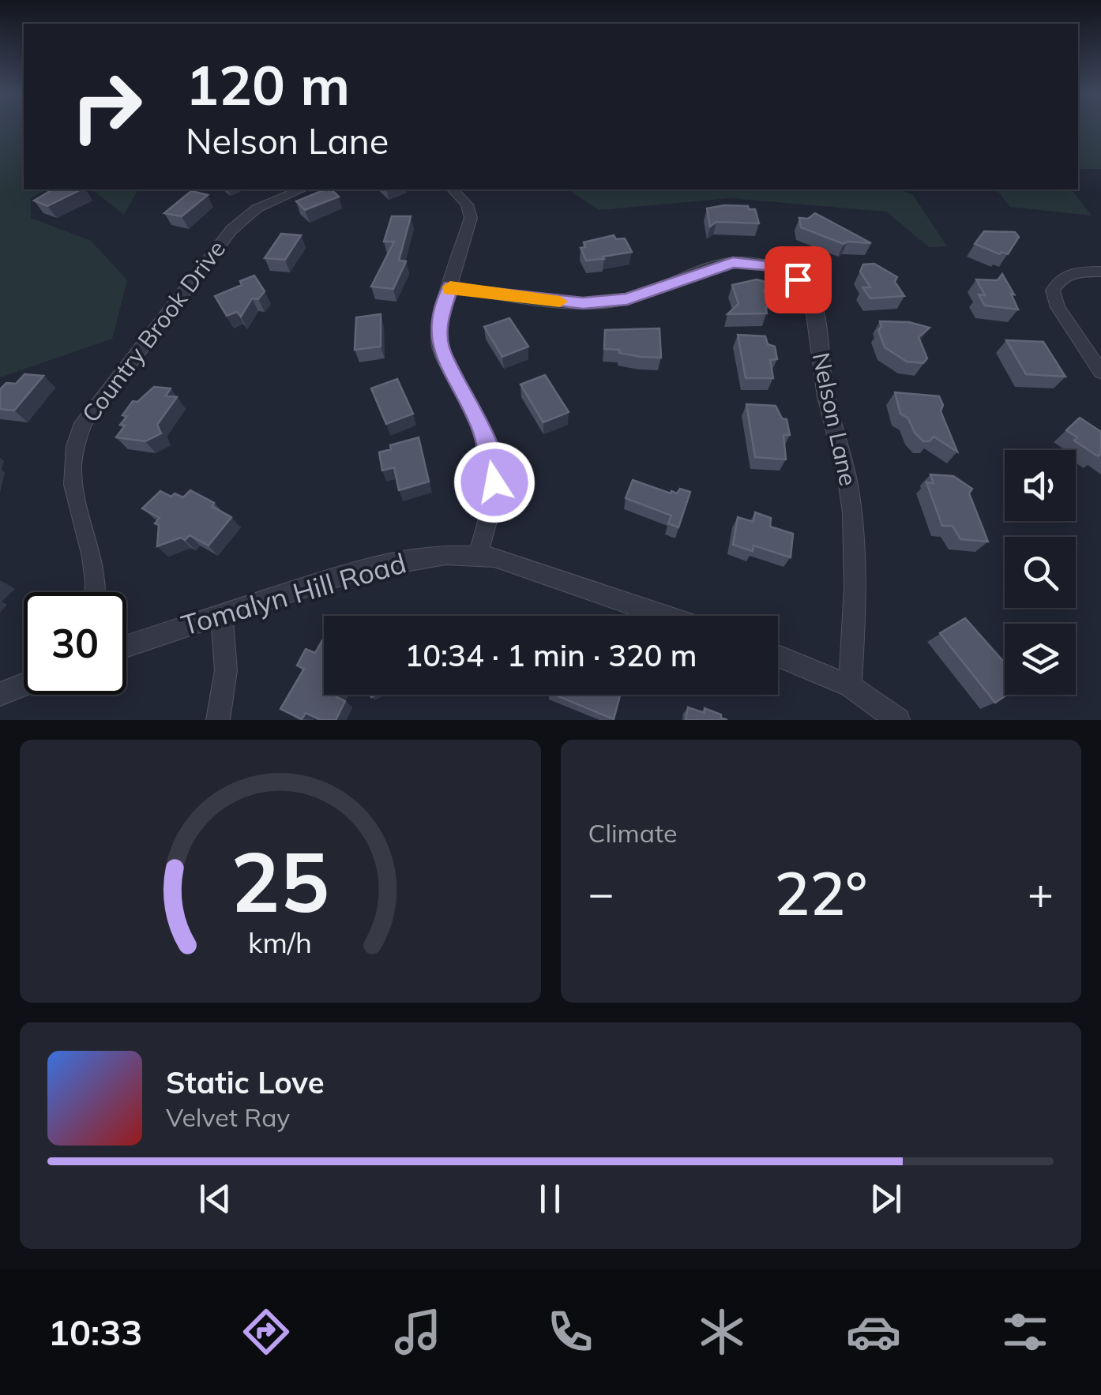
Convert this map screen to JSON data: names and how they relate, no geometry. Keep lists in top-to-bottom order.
{
  "streets": {
    "street": ["Country Brook Drive", "Nelson Lane", "Tomalyn Hill Road"]
  },
  "page": {
    "turn": ["120 m", "Nelson Lane"],
    "limit": "30",
    "trip": "10:34 · 1 min · 320 m",
    "tile": "Climate",
    "heat": ["−", "22°", "+"],
    "song": ["Static Love", "Velvet Ray"],
    "tabs": "10:33",
    "gauge": ["25", "km/h"]
  }
}
